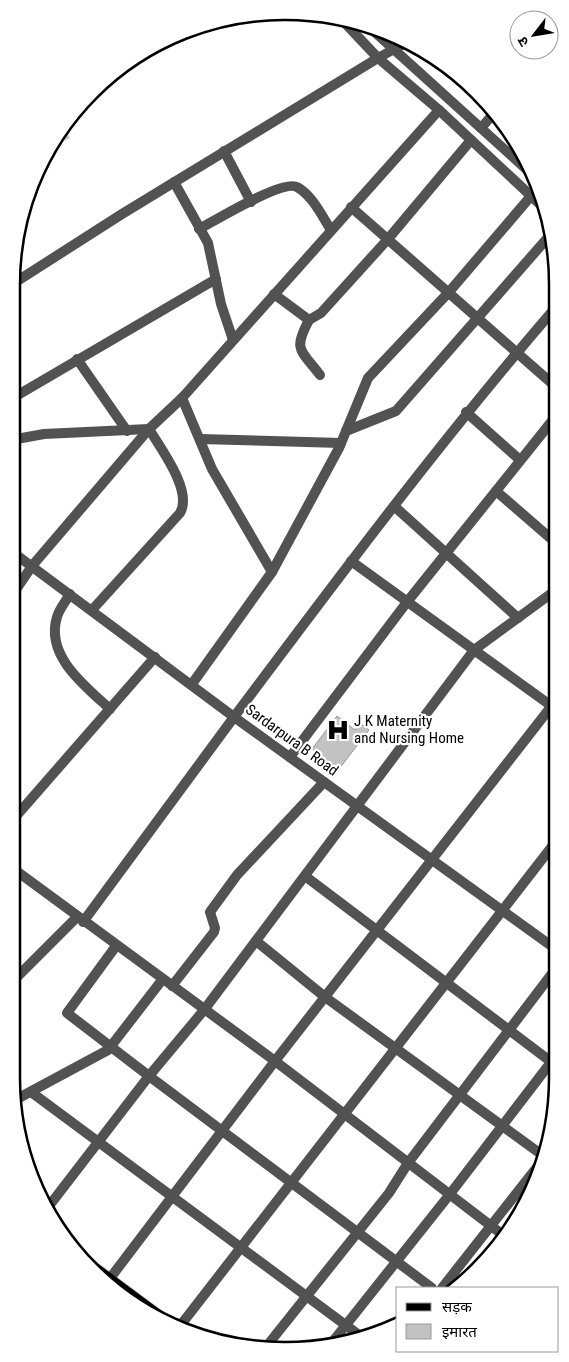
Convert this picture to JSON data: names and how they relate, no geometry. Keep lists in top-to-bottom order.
{
  "streets": {
    "street": ["Sardarpura B Road"]
  },
  "places": {
    "hospital": ["J K Maternity and Nursing Home"]
  },
  "legend": ["सड़क", "इमारत"],
  "north": "bottom left"
}
